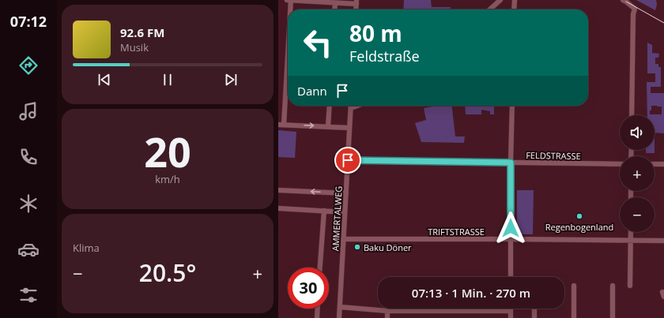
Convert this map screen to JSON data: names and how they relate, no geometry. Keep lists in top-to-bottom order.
{
  "streets": {
    "street": ["FELDSTRASSE", "AMMERTALWEG", "TRIFTSTRASSE"]
  },
  "crossings": [
    ["FELDSTRASSE", "AMMERTALWEG"],
    ["AMMERTALWEG", "TRIFTSTRASSE"]
  ],
  "places": ["Regenbogenland", "Baku Döner"],
  "page": {
    "tabs": "07:12",
    "turn": ["80 m", "Feldstraße"],
    "song": ["92.6 FM", "Musik"],
    "then": "Dann",
    "tile": [
      ["20", "km/h"],
      "Klima"
    ],
    "map_buttons": ["+", "−"],
    "heat": ["−", "20.5°", "+"],
    "limit": "30",
    "trip": "07:13 · 1 Min. · 270 m"
  }
}
